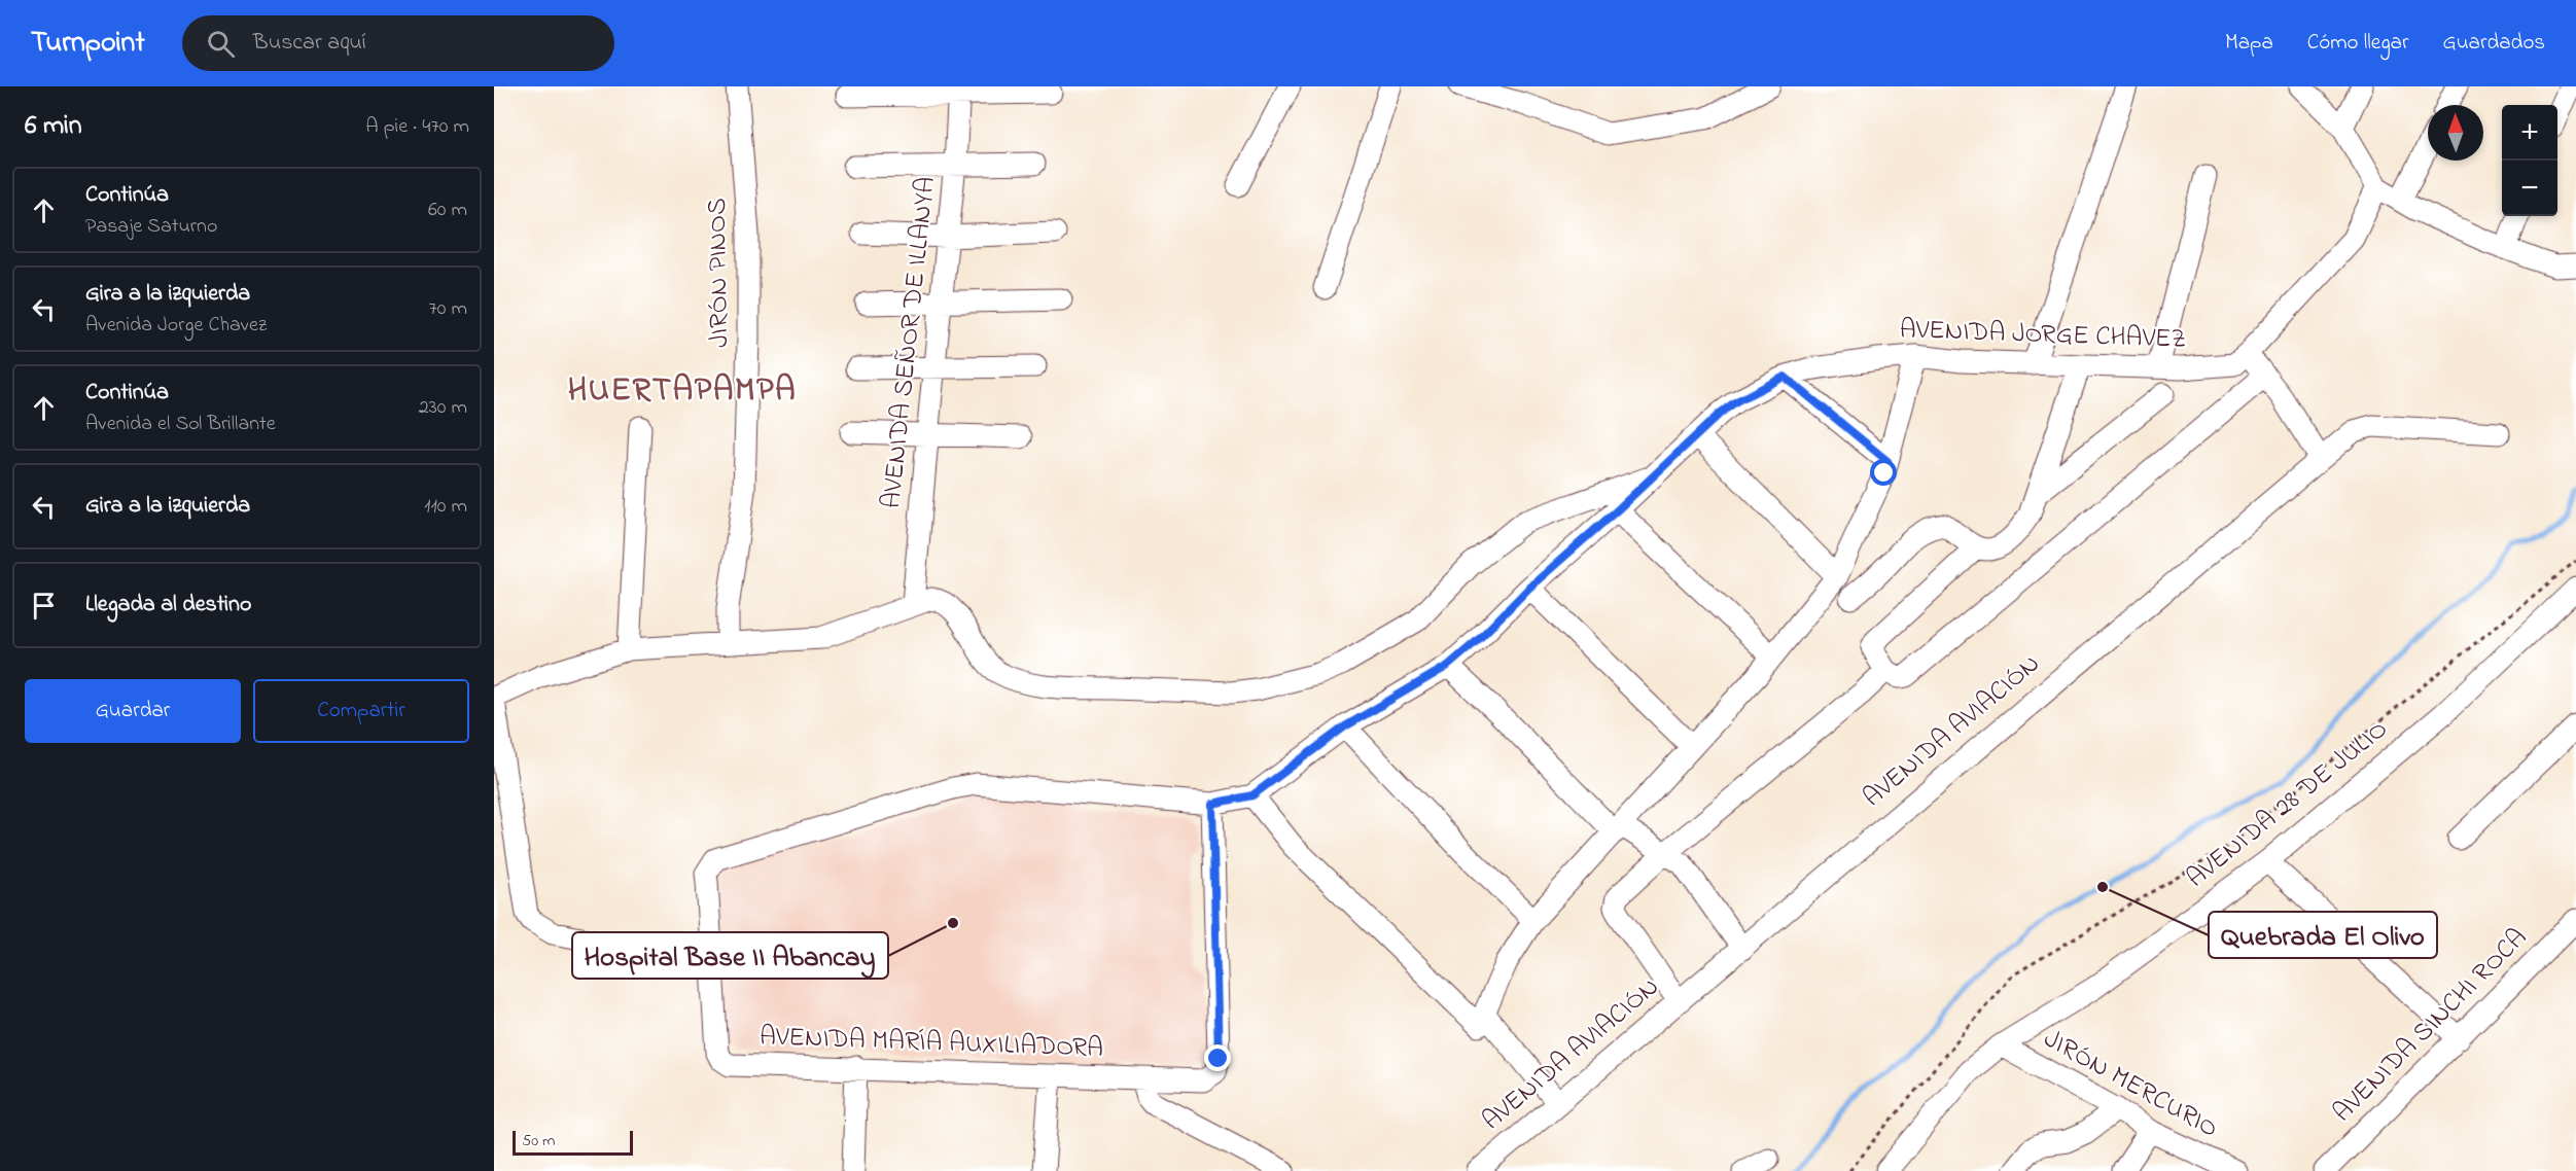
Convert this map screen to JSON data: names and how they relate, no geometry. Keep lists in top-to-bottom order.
{
  "streets": {
    "street": [
      "JIRÓN PINOS",
      "AVENIDA JORGE CHAVEZ",
      "AVENIDA SEÑOR DE ILLANYA",
      "AVENIDA AVIACIÓN",
      "AVENIDA 28 DE JULIO",
      "AVENIDA SINCHI ROCA",
      "AVENIDA MARÍA AUXILIADORA",
      "JIRÓN MERCURIO"
    ]
  },
  "crossings": [
    ["AVENIDA 28 DE JULIO", "JIRÓN MERCURIO"]
  ],
  "districts": ["HUERTAPAMPA"],
  "places": ["Quebrada El Olivo", "Hospital Base II Abancay"],
  "scale_bar": "50 m",
  "north": "top",
  "page": {
    "header": "Turnpoint",
    "search": "Buscar aquí",
    "nav": ["Mapa", "Cómo llegar", "Guardados"],
    "heading": ["6 min", "A pie · 470 m"],
    "map_buttons": ["+", "−"],
    "list": [
      ["Continúa", "Pasaje Saturno", "60 m"],
      ["Gira a la izquierda", "Avenida Jorge Chavez", "70 m"],
      ["Continúa", "Avenida el Sol Brillante", "230 m"],
      ["Gira a la izquierda", "110 m"],
      "Llegada al destino"
    ],
    "buttons": ["Guardar", "Compartir"],
    "scale": "50 m"
  }
}
